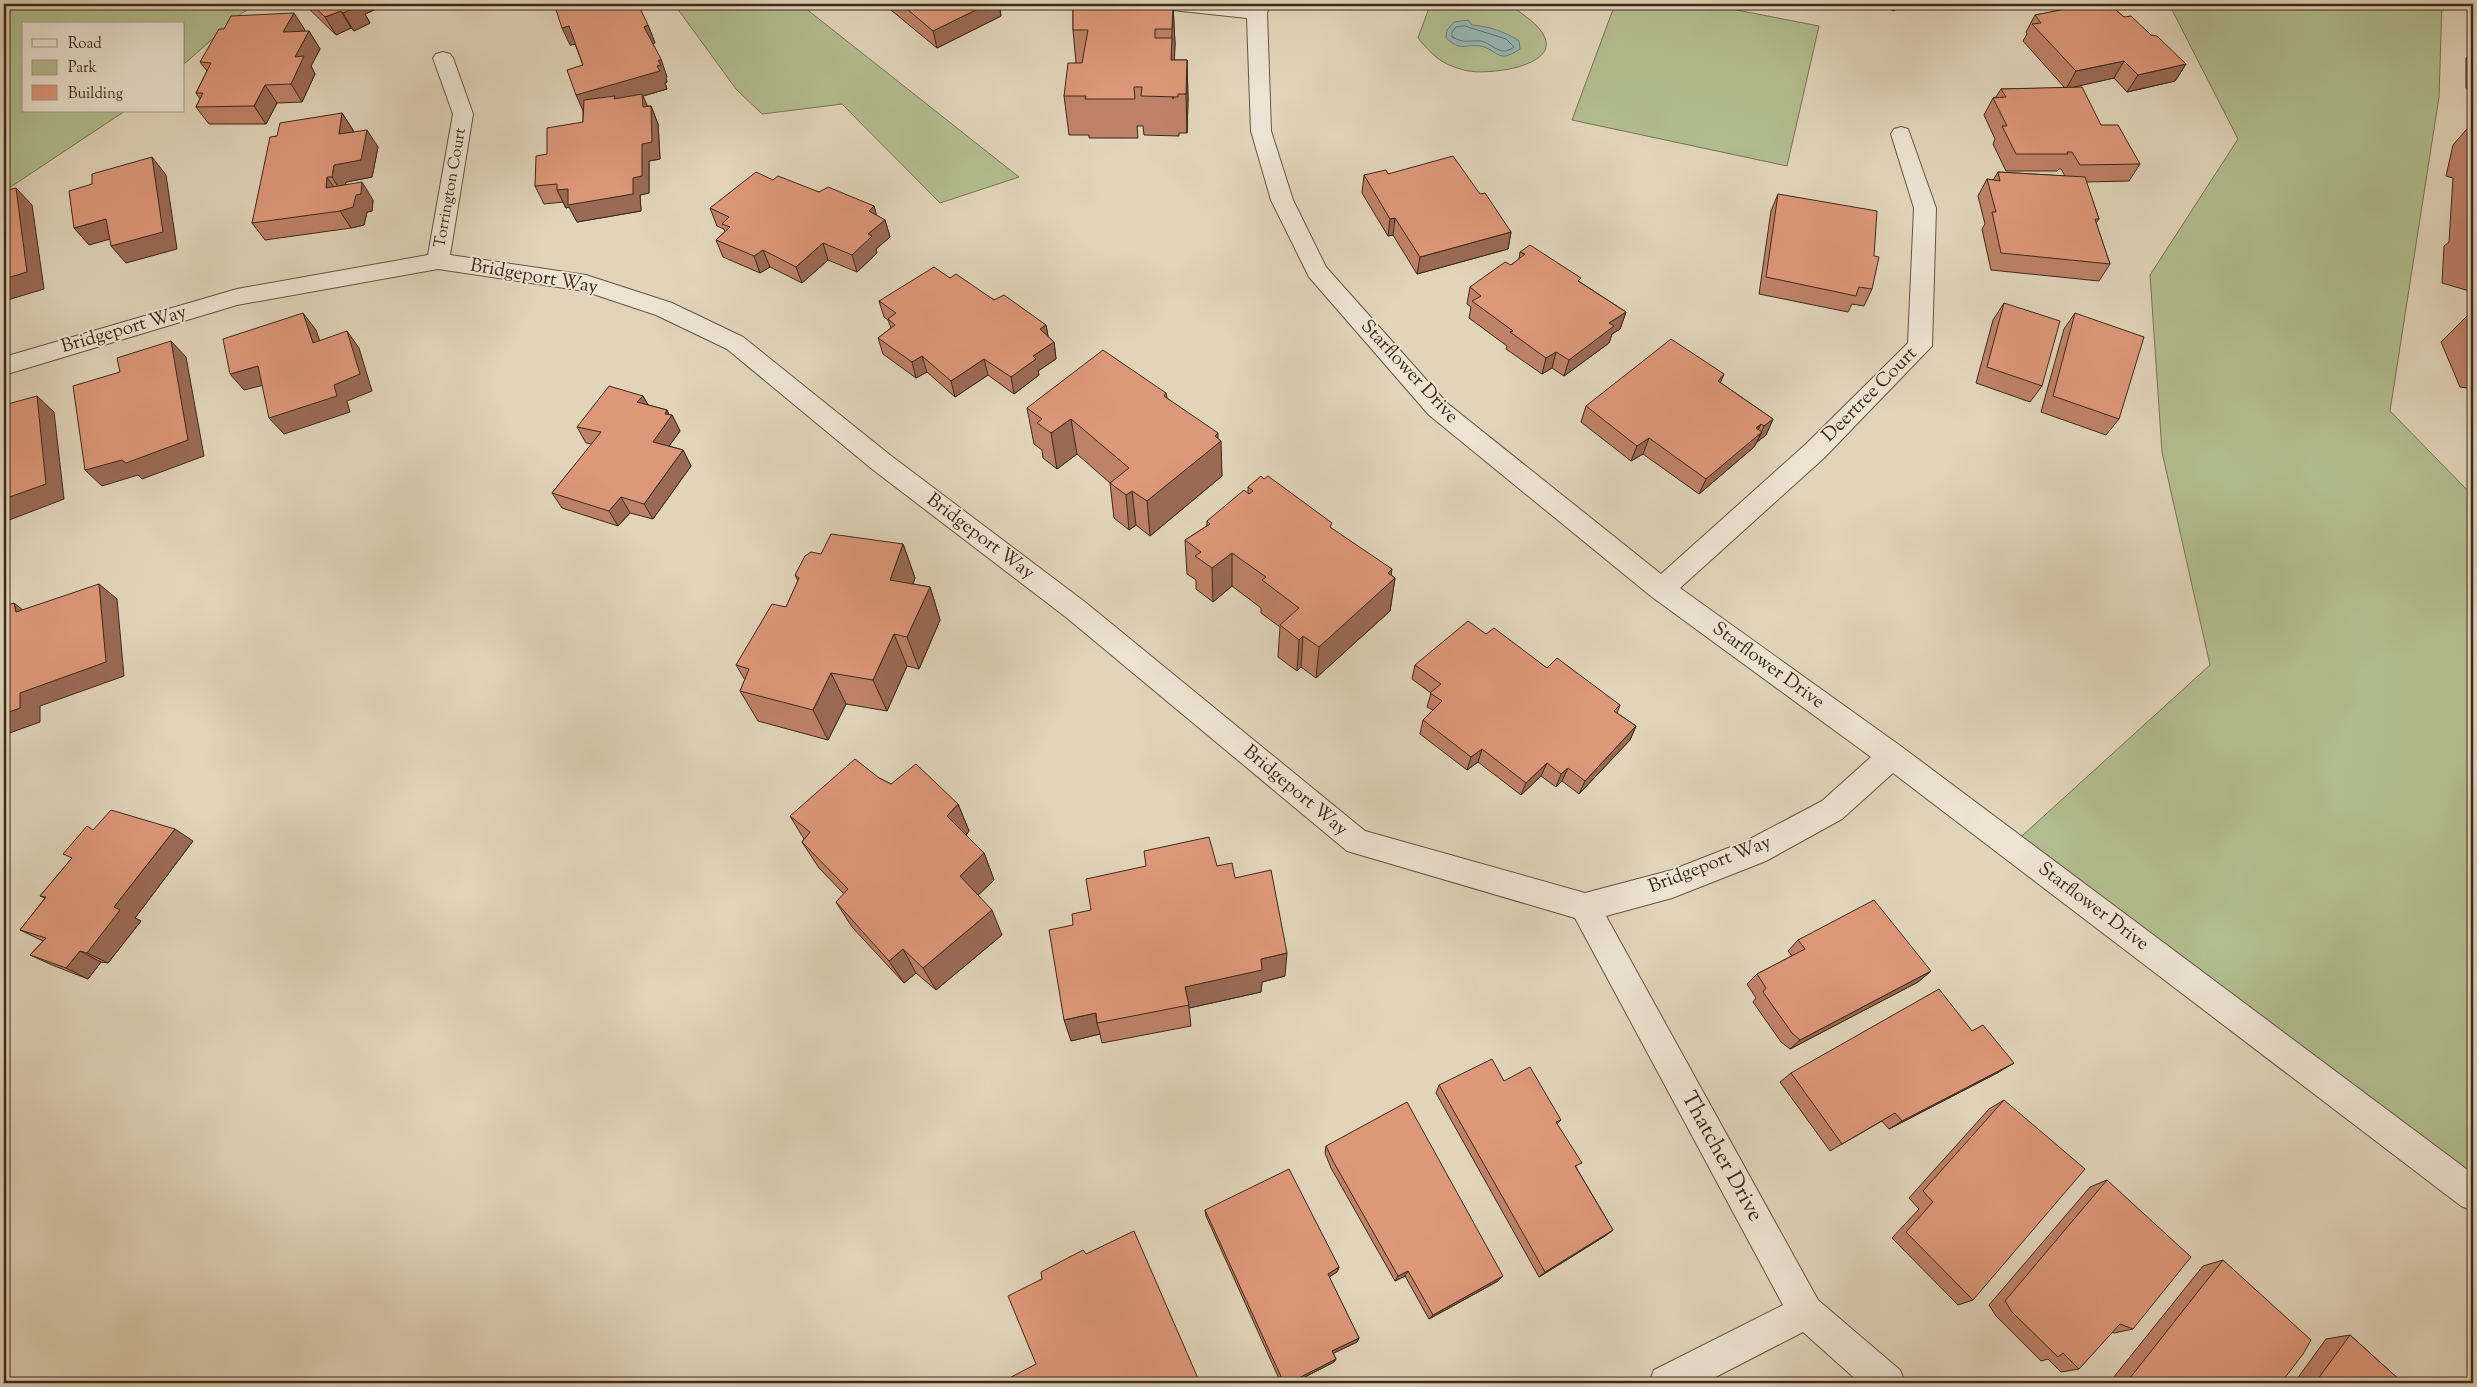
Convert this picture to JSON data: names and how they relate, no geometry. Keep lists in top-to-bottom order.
{
  "streets": {
    "street": [
      "Torrington Court",
      "Bridgeport Way",
      "Starflower Drive",
      "Deertree Court",
      "Thatcher Drive"
    ]
  },
  "crossings": [
    ["Torrington Court", "Bridgeport Way"],
    ["Bridgeport Way", "Starflower Drive"],
    ["Bridgeport Way", "Thatcher Drive"],
    ["Starflower Drive", "Deertree Court"]
  ],
  "legend": ["Road", "Park", "Building"]
}
